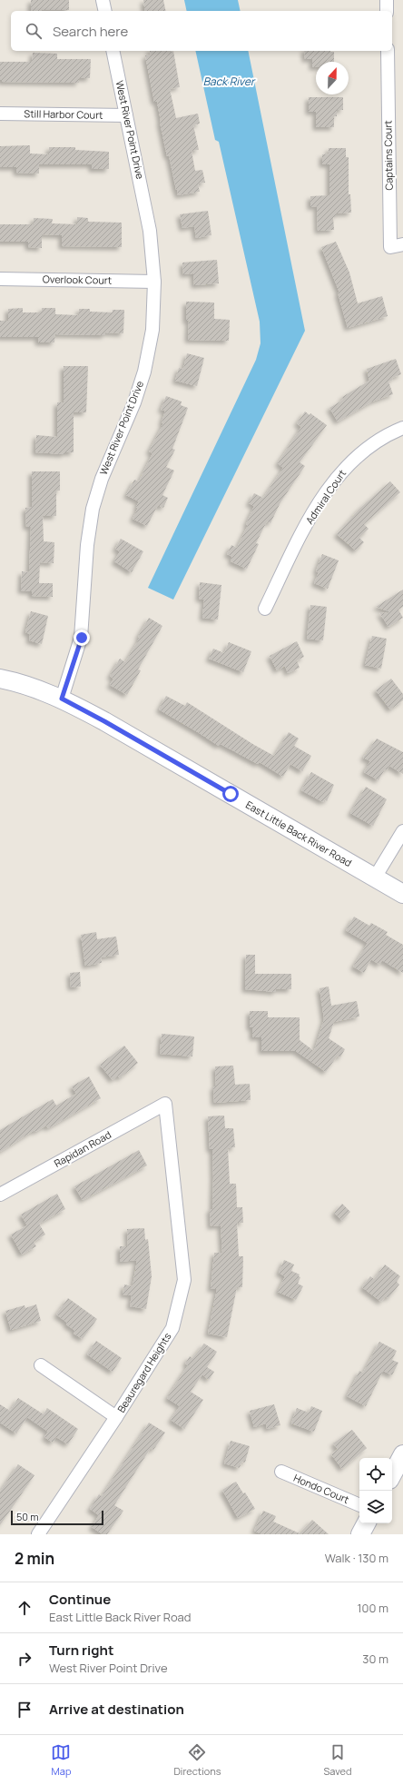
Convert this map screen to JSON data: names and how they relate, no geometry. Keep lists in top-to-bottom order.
{
  "streets": {
    "street": [
      "Still Harbor Court",
      "West River Point Drive",
      "Captains Court",
      "Overlook Court",
      "Admiral Court",
      "East Little Back River Road",
      "Rapidan Road",
      "Beauregard Heights",
      "Hondo Court"
    ]
  },
  "crossings": [
    ["Still Harbor Court", "West River Point Drive"],
    ["West River Point Drive", "Overlook Court"],
    ["West River Point Drive", "East Little Back River Road"],
    ["Rapidan Road", "Beauregard Heights"]
  ],
  "water": ["Back River"],
  "scale_bar": "50 m",
  "north": "top",
  "page": {
    "search": "Search here",
    "scale": "50 m",
    "heading": ["2 min", "Walk · 130 m"],
    "list": [
      ["Continue", "East Little Back River Road", "100 m"],
      ["Turn right", "West River Point Drive", "30 m"],
      "Arrive at destination"
    ],
    "nav": ["Map", "Directions", "Saved"]
  }
}
